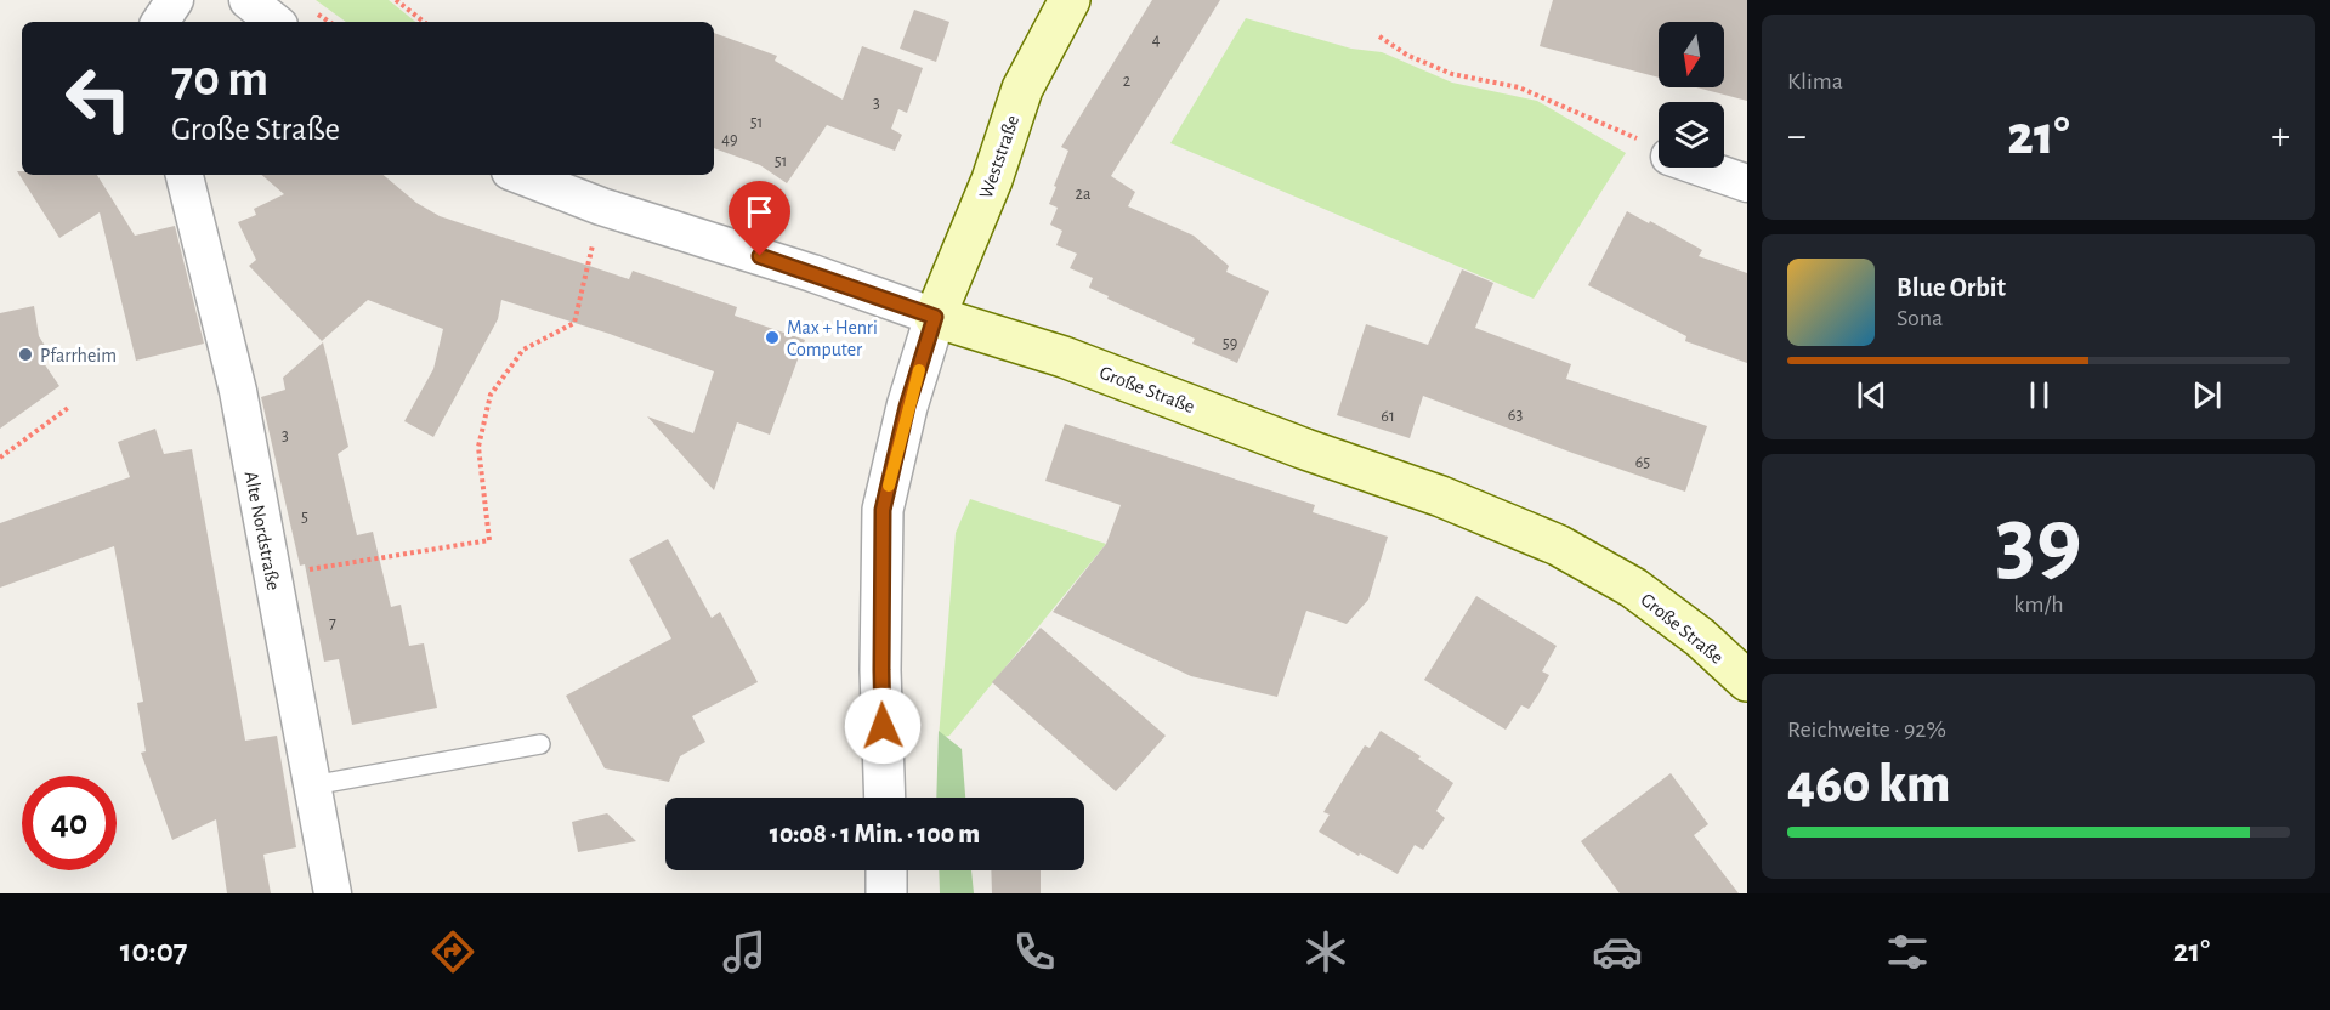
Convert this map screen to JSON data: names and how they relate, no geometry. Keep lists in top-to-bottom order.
{
  "streets": {
    "main road": ["Weststraße", "Große Straße"],
    "street": ["Alte Nordstraße"]
  },
  "crossings": [
    ["Weststraße", "Große Straße"]
  ],
  "places": ["Max + Henri Computer", "Pfarrheim"],
  "house_numbers": [
    "4",
    "2",
    "3",
    "51",
    "49",
    "51",
    "2a",
    "59",
    "63",
    "61",
    "3",
    "65",
    "5",
    "7"
  ],
  "north": "bottom",
  "page": {
    "tile": [
      "Klima",
      ["39", "km/h"],
      ["Reichweite · 92%", "460 km"]
    ],
    "turn": ["70 m", "Große Straße"],
    "heat": ["−", "21°", "+"],
    "song": ["Blue Orbit", "Sona"],
    "limit": "40",
    "trip": "10:08 · 1 Min. · 100 m",
    "tabs": ["10:07", "21°"]
  }
}
